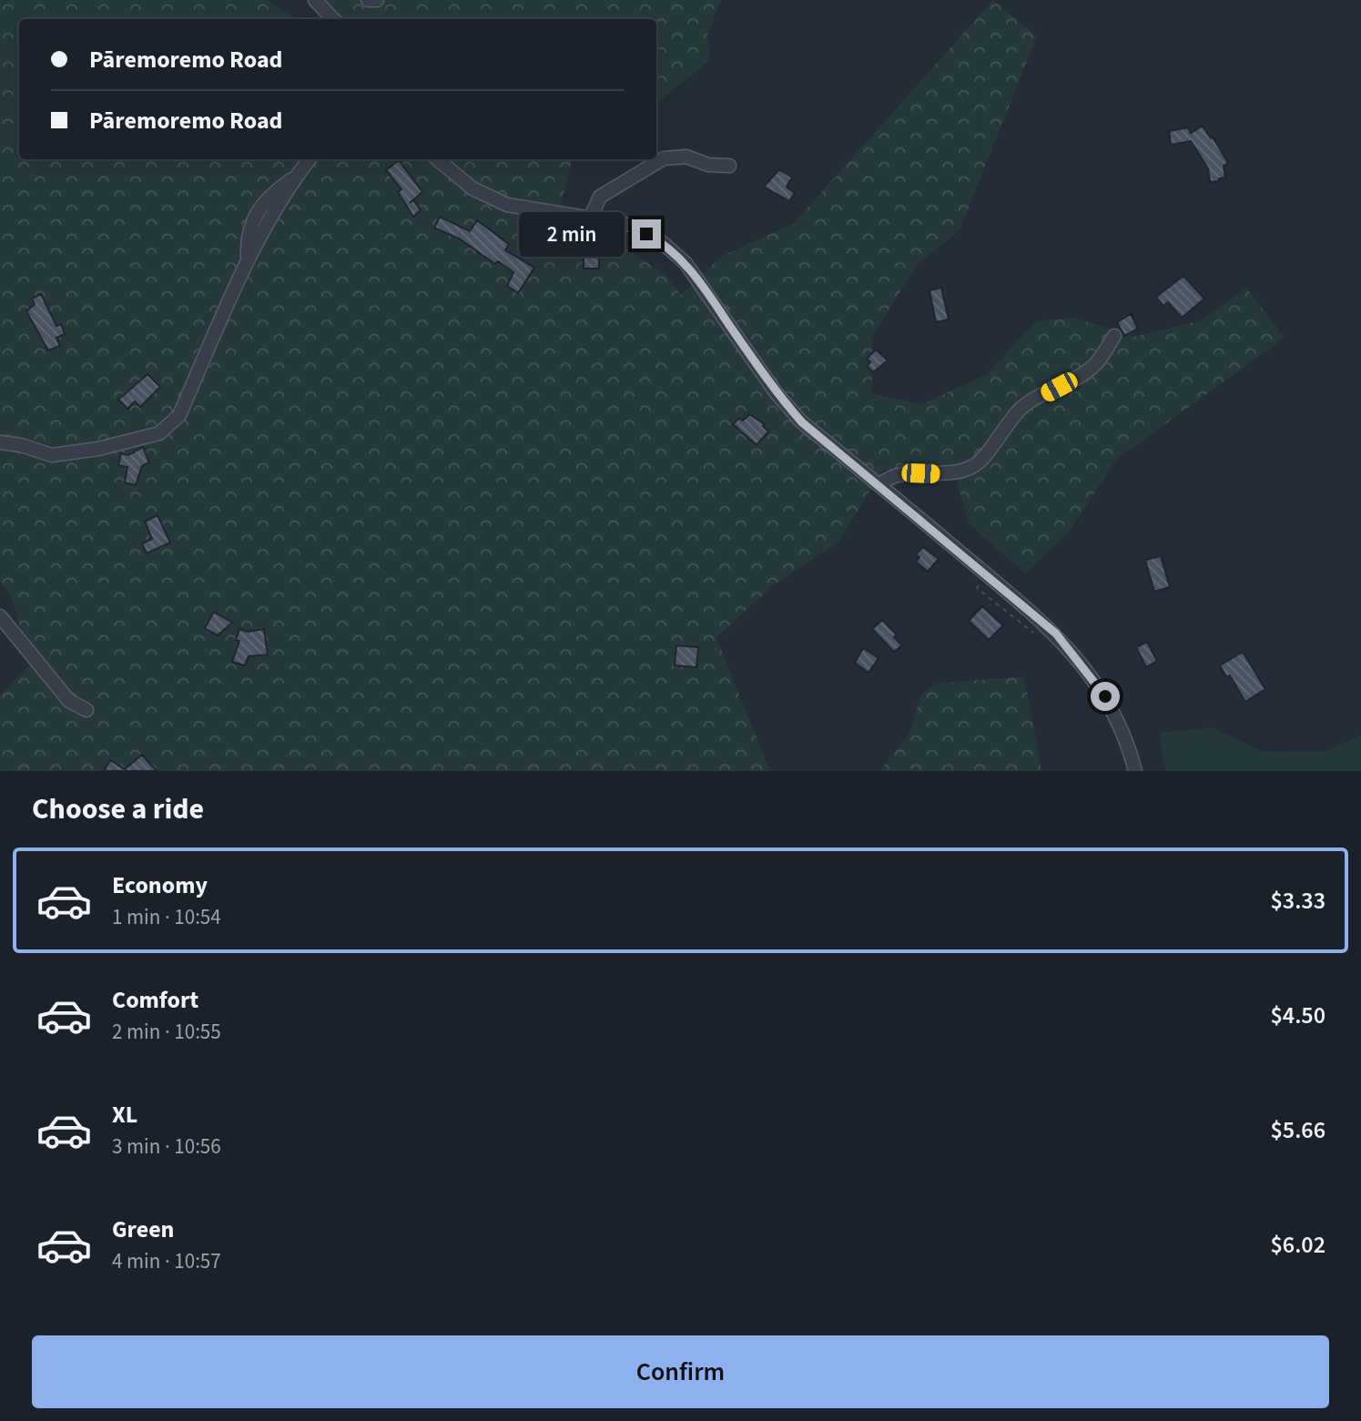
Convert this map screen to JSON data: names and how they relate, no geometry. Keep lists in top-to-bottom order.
{
  "page": {
    "banner": ["Pāremoremo Road", "Pāremoremo Road"],
    "bubble": "2 min",
    "heading": "Choose a ride",
    "list": [
      {
        "name": "Economy",
        "note": "1 min · 10:54",
        "value": "$3.33"
      },
      {
        "name": "Comfort",
        "note": "2 min · 10:55",
        "value": "$4.50"
      },
      {
        "name": "XL",
        "note": "3 min · 10:56",
        "value": "$5.66"
      },
      {
        "name": "Green",
        "note": "4 min · 10:57",
        "value": "$6.02"
      }
    ],
    "buttons": "Confirm"
  }
}
